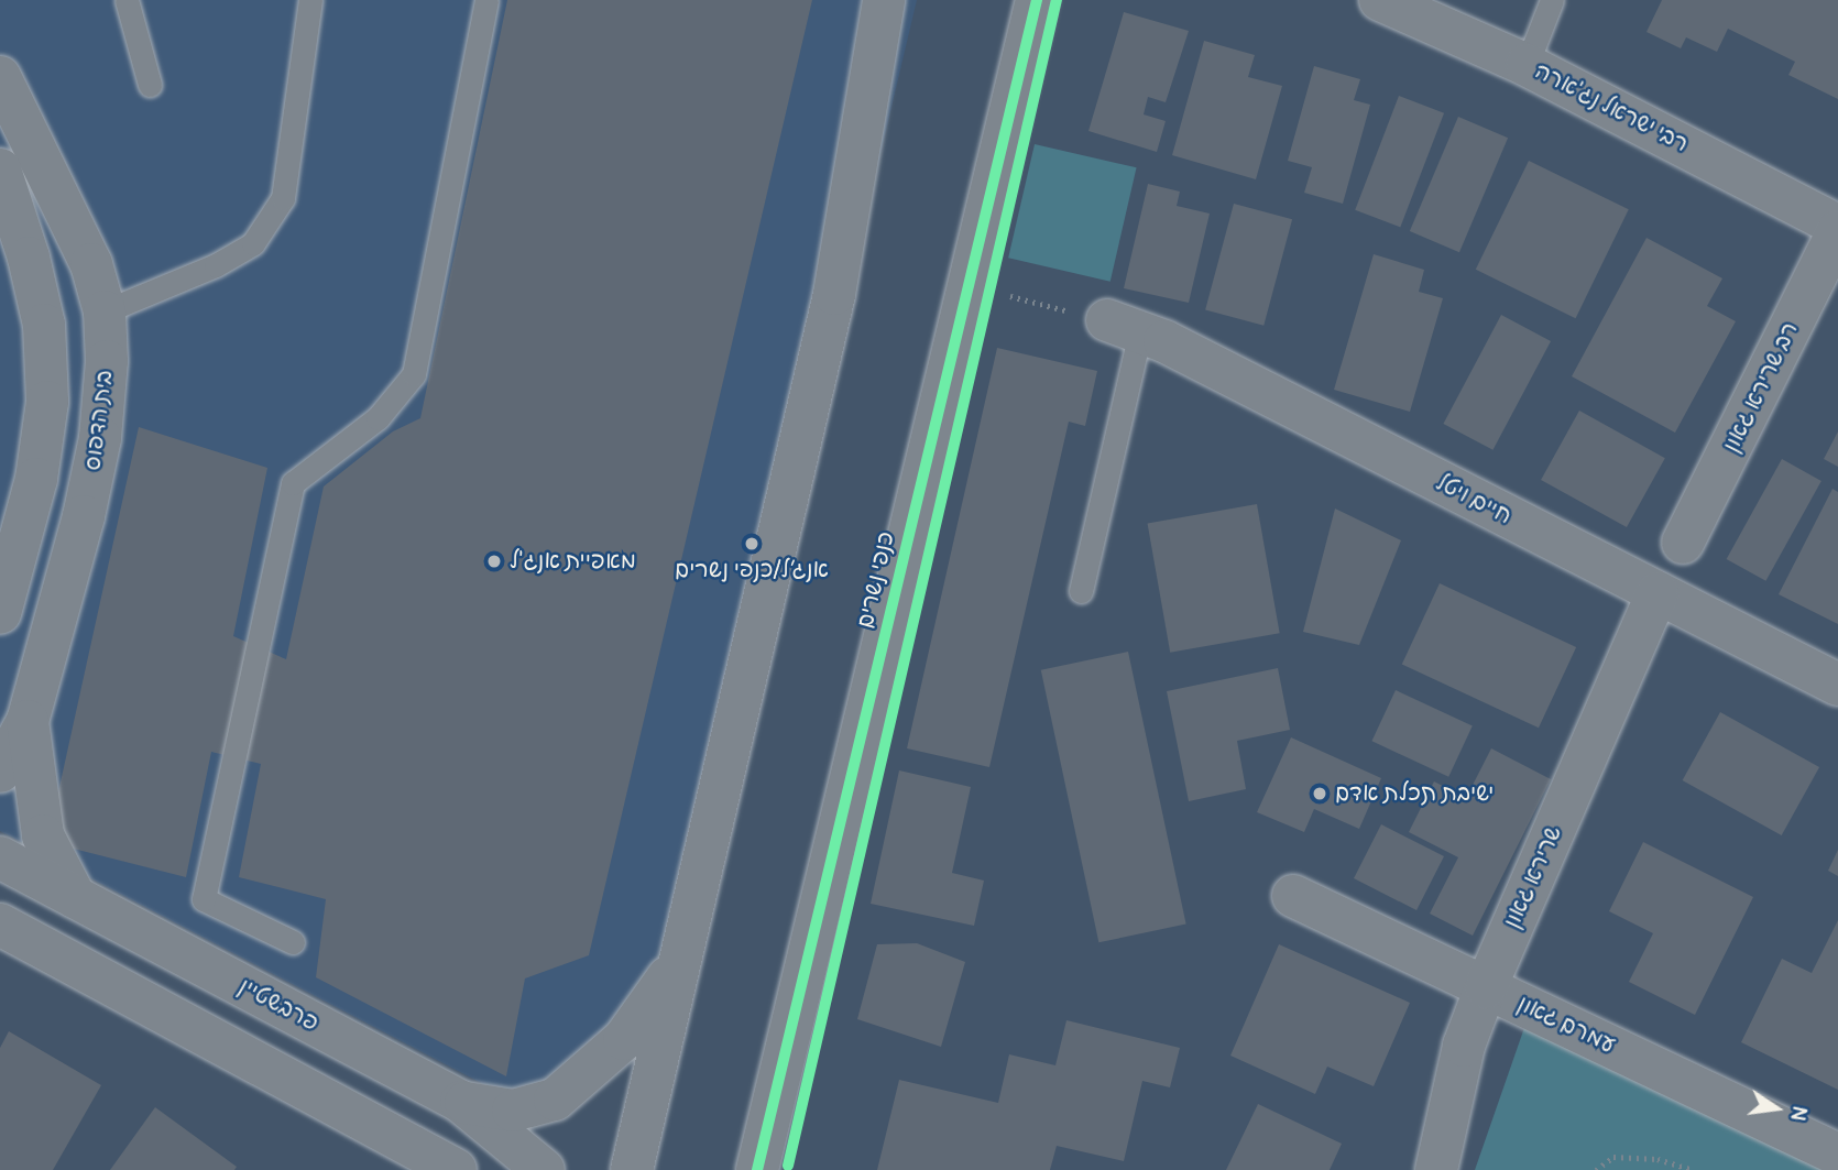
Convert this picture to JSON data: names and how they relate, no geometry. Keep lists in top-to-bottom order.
{
  "streets": {
    "street": [
      "רבי ישראל נג'ארה",
      "רב שרירא גאון",
      "בית הדפוס",
      "חיים ויטל",
      "כנפי נשרים",
      "שרירא גאון",
      "פרבשטיין",
      "עמרם גאון"
    ]
  },
  "crossings": [
    ["רבי ישראל נג'ארה", "רב שרירא גאון"],
    ["חיים ויטל", "שרירא גאון"],
    ["שרירא גאון", "עמרם גאון"]
  ],
  "places": ["אנג׳ל/כנפי נשרים", "מאפיית אנג'ל", "ישיבת תכלת אדם"],
  "north": "right"
}
